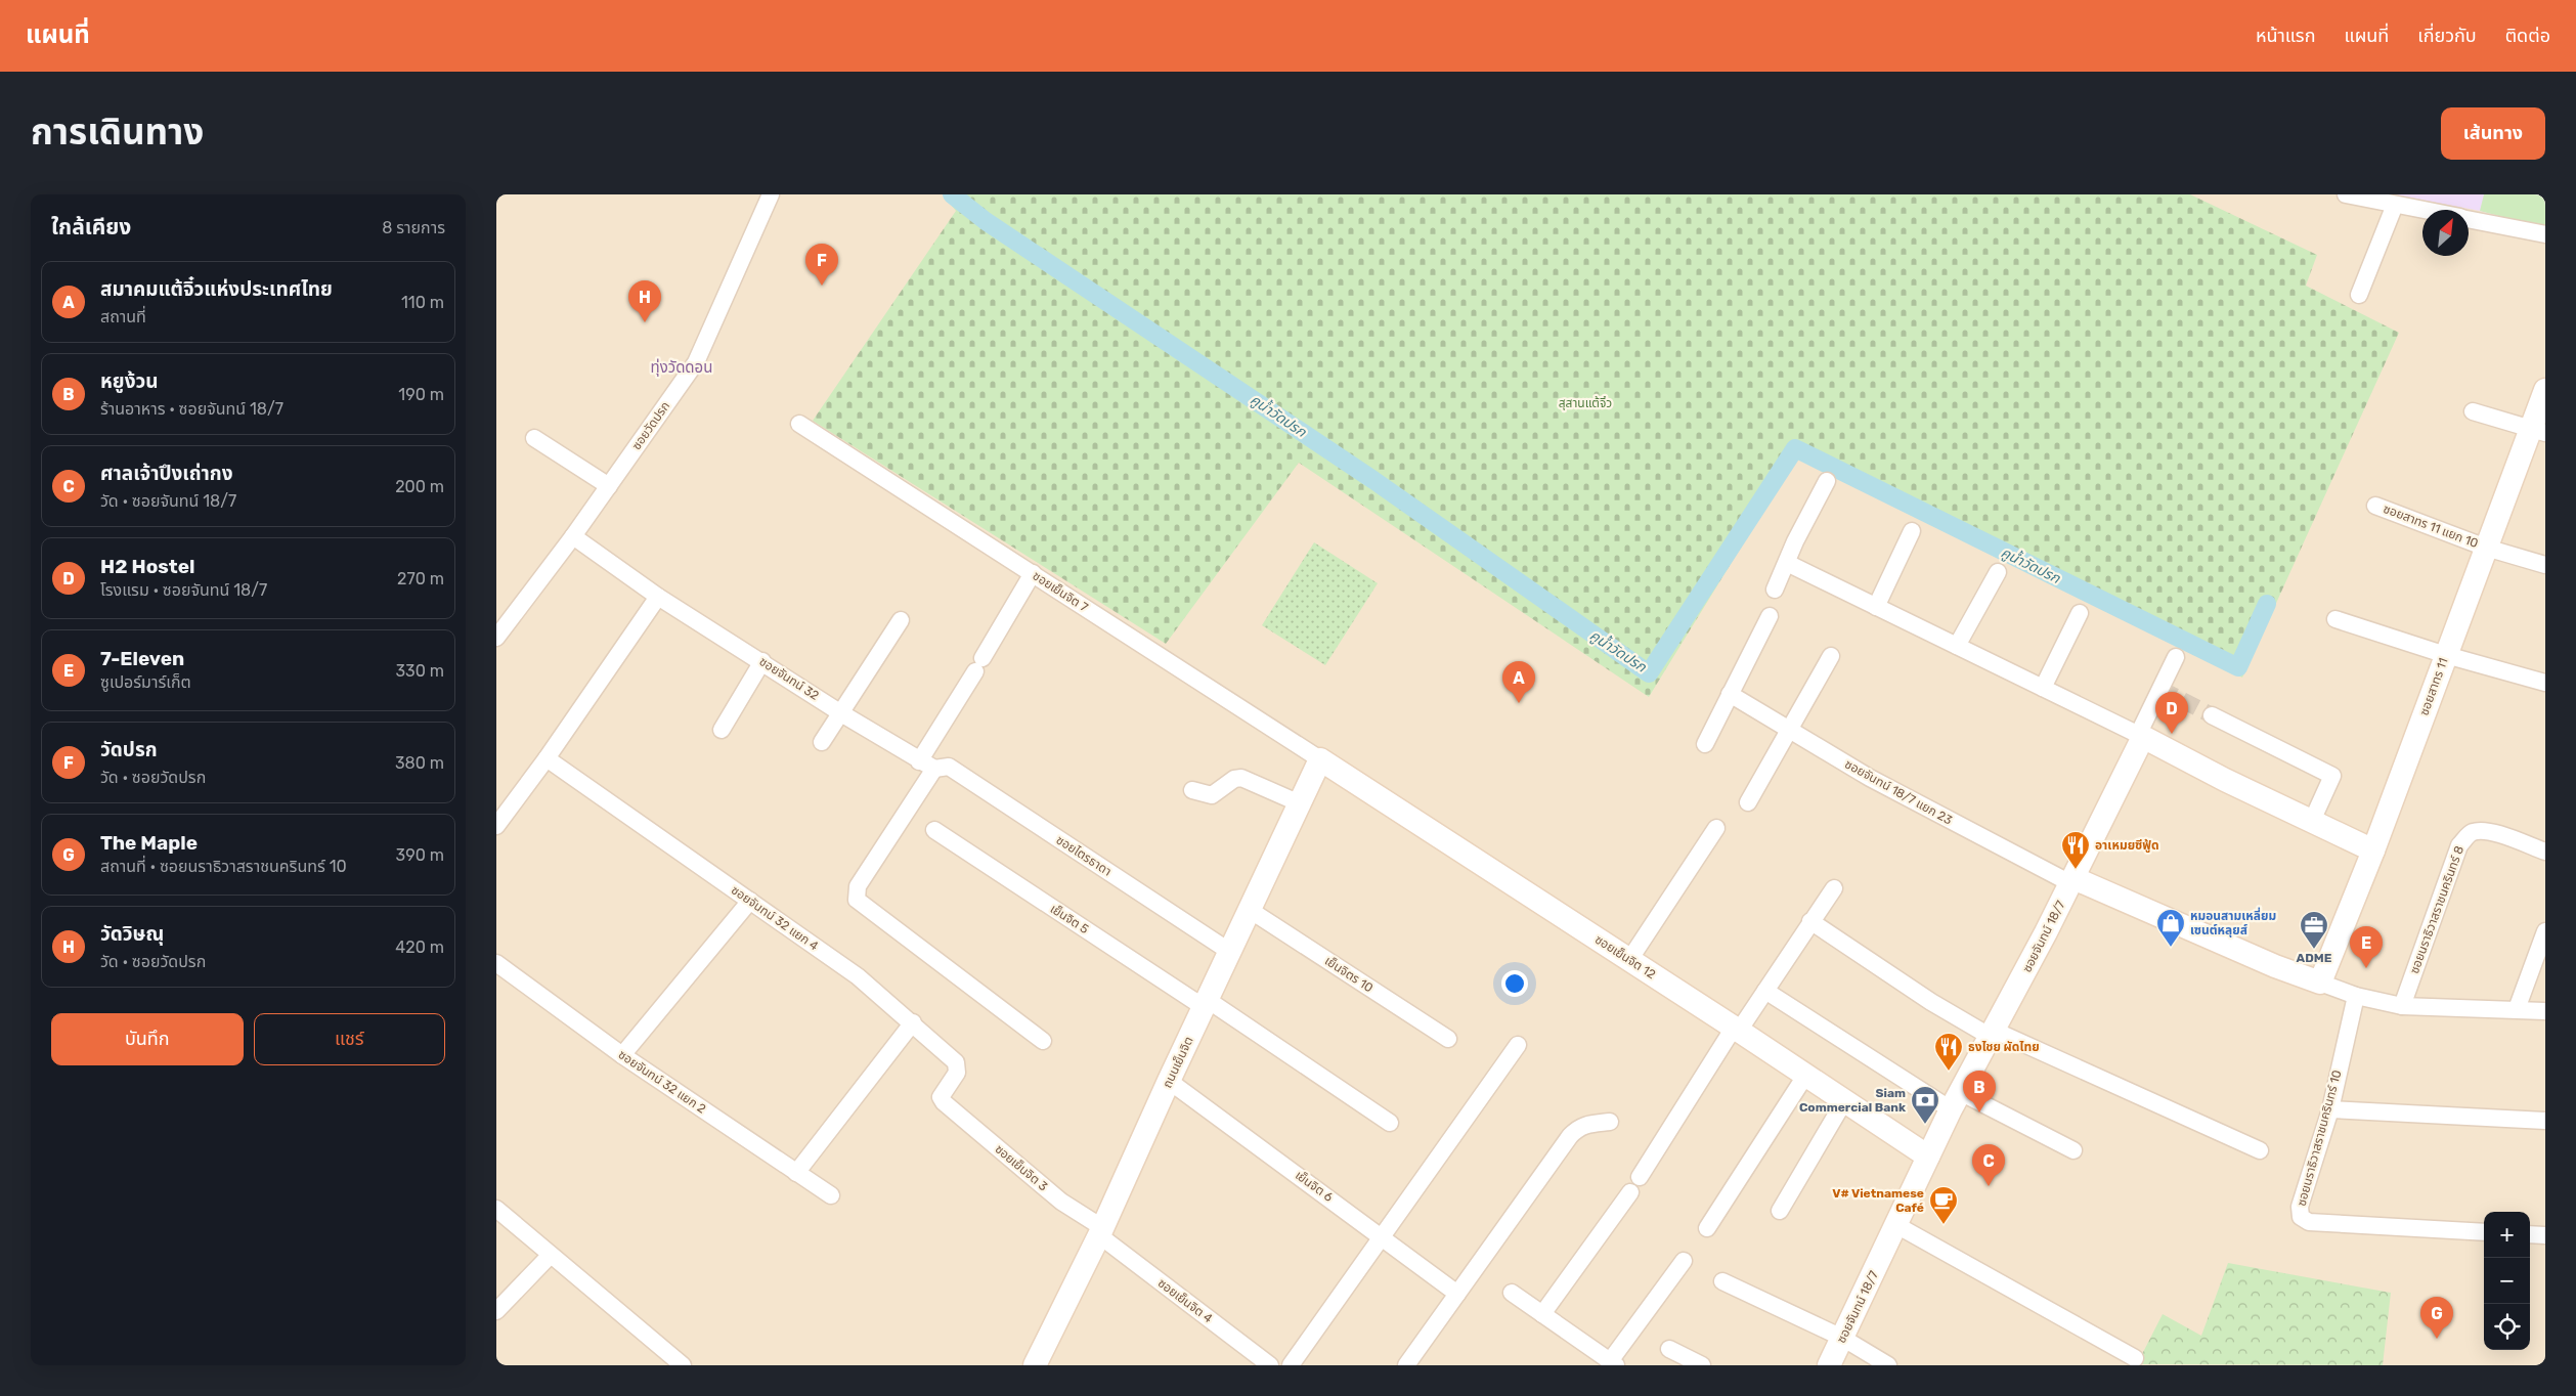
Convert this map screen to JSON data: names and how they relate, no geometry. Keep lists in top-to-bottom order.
{
  "streets": {
    "street": [
      "ซอยวัดปรก",
      "ซอยสาทร 11 แยก 10",
      "ซอยเย็นจิต 7",
      "ซอยจันทน์ 32",
      "ซอยสาทร 11",
      "ซอยจันทน์ 18/7 แยก 23",
      "ซอยไตรธาดา",
      "ซอยนราธิวาสราชนครินทร์ 8",
      "ซอยจันทน์ 32 แยก 4",
      "เย็นจิต 5",
      "ซอยจันทน์ 18/7",
      "ซอยเย็นจิต 12",
      "เย็นจิตร 10",
      "ถนนเย็นจิต",
      "ซอยจันทน์ 32 แยก 2",
      "ซอยนราธิวาสราชนครินทร์ 10",
      "ซอยเย็นจิต 3",
      "เย็นจิต 6",
      "ซอยเย็นจิต 4"
    ]
  },
  "crossings": [
    ["ซอยวัดปรก", "ซอยจันทน์ 32"],
    ["ซอยสาทร 11 แยก 10", "ซอยสาทร 11"],
    ["ซอยเย็นจิต 7", "ซอยเย็นจิต 12"],
    ["ซอยเย็นจิต 7", "ถนนเย็นจิต"],
    ["ซอยจันทน์ 32", "ซอยไตรธาดา"],
    ["ซอยจันทน์ 18/7 แยก 23", "ซอยจันทน์ 18/7"],
    ["ซอยไตรธาดา", "ถนนเย็นจิต"],
    ["ซอยจันทน์ 32 แยก 4", "ซอยเย็นจิต 3"],
    ["เย็นจิต 5", "ถนนเย็นจิต"],
    ["ซอยจันทน์ 18/7", "ซอยเย็นจิต 12"],
    ["ซอยเย็นจิต 12", "ถนนเย็นจิต"],
    ["เย็นจิตร 10", "ถนนเย็นจิต"],
    ["ถนนเย็นจิต", "ซอยเย็นจิต 3"],
    ["ถนนเย็นจิต", "เย็นจิต 6"],
    ["ถนนเย็นจิต", "ซอยเย็นจิต 4"],
    ["ซอยเย็นจิต 3", "ซอยเย็นจิต 4"]
  ],
  "districts": ["ทุ่งวัดดอน"],
  "water": ["คูน้ำวัดปรก"],
  "parks": ["สุสานแต้จิ๋ว"],
  "places": {
    "restaurant": ["อาเหมยซีฟู้ด", "ธงไชย ผัดไทย"],
    "shop": ["หมอนสามเหลี่ยม เซนต์หลุยส์"],
    "office": ["ADME"],
    "bank": ["Siam Commercial Bank"],
    "cafe": ["V# Vietnamese Café"]
  },
  "north": "top right",
  "page": {
    "header": "แผนที่",
    "nav": [
      "หน้าแรก",
      "แผนที่",
      "เกี่ยวกับ",
      "ติดต่อ"
    ],
    "title": "การเดินทาง",
    "buttons": [
      "เส้นทาง",
      ["บันทึก", "แชร์"]
    ],
    "heading": ["ใกล้เคียง", "8 รายการ"],
    "pins": [
      "F",
      "H",
      "A",
      "D",
      "E",
      "B",
      "C",
      "G"
    ],
    "list": [
      {
        "mark": "A",
        "name": "สมาคมแต้จิ๋วแห่งประเทศไทย",
        "note": "สถานที่",
        "value": "110 m"
      },
      {
        "mark": "B",
        "name": "หยูง้วน",
        "note": "ร้านอาหาร · ซอยจันทน์ 18/7",
        "value": "190 m"
      },
      {
        "mark": "C",
        "name": "ศาลเจ้าปึงเถ่ากง",
        "note": "วัด · ซอยจันทน์ 18/7",
        "value": "200 m"
      },
      {
        "mark": "D",
        "name": "H2 Hostel",
        "note": "โรงแรม · ซอยจันทน์ 18/7",
        "value": "270 m"
      },
      {
        "mark": "E",
        "name": "7-Eleven",
        "note": "ซูเปอร์มาร์เก็ต",
        "value": "330 m"
      },
      {
        "mark": "F",
        "name": "วัดปรก",
        "note": "วัด · ซอยวัดปรก",
        "value": "380 m"
      },
      {
        "mark": "G",
        "name": "The Maple",
        "note": "สถานที่ · ซอยนราธิวาสราชนครินทร์ 10",
        "value": "390 m"
      },
      {
        "mark": "H",
        "name": "วัดวิษณุ",
        "note": "วัด · ซอยวัดปรก",
        "value": "420 m"
      }
    ],
    "map_buttons": ["+", "−"]
  }
}
